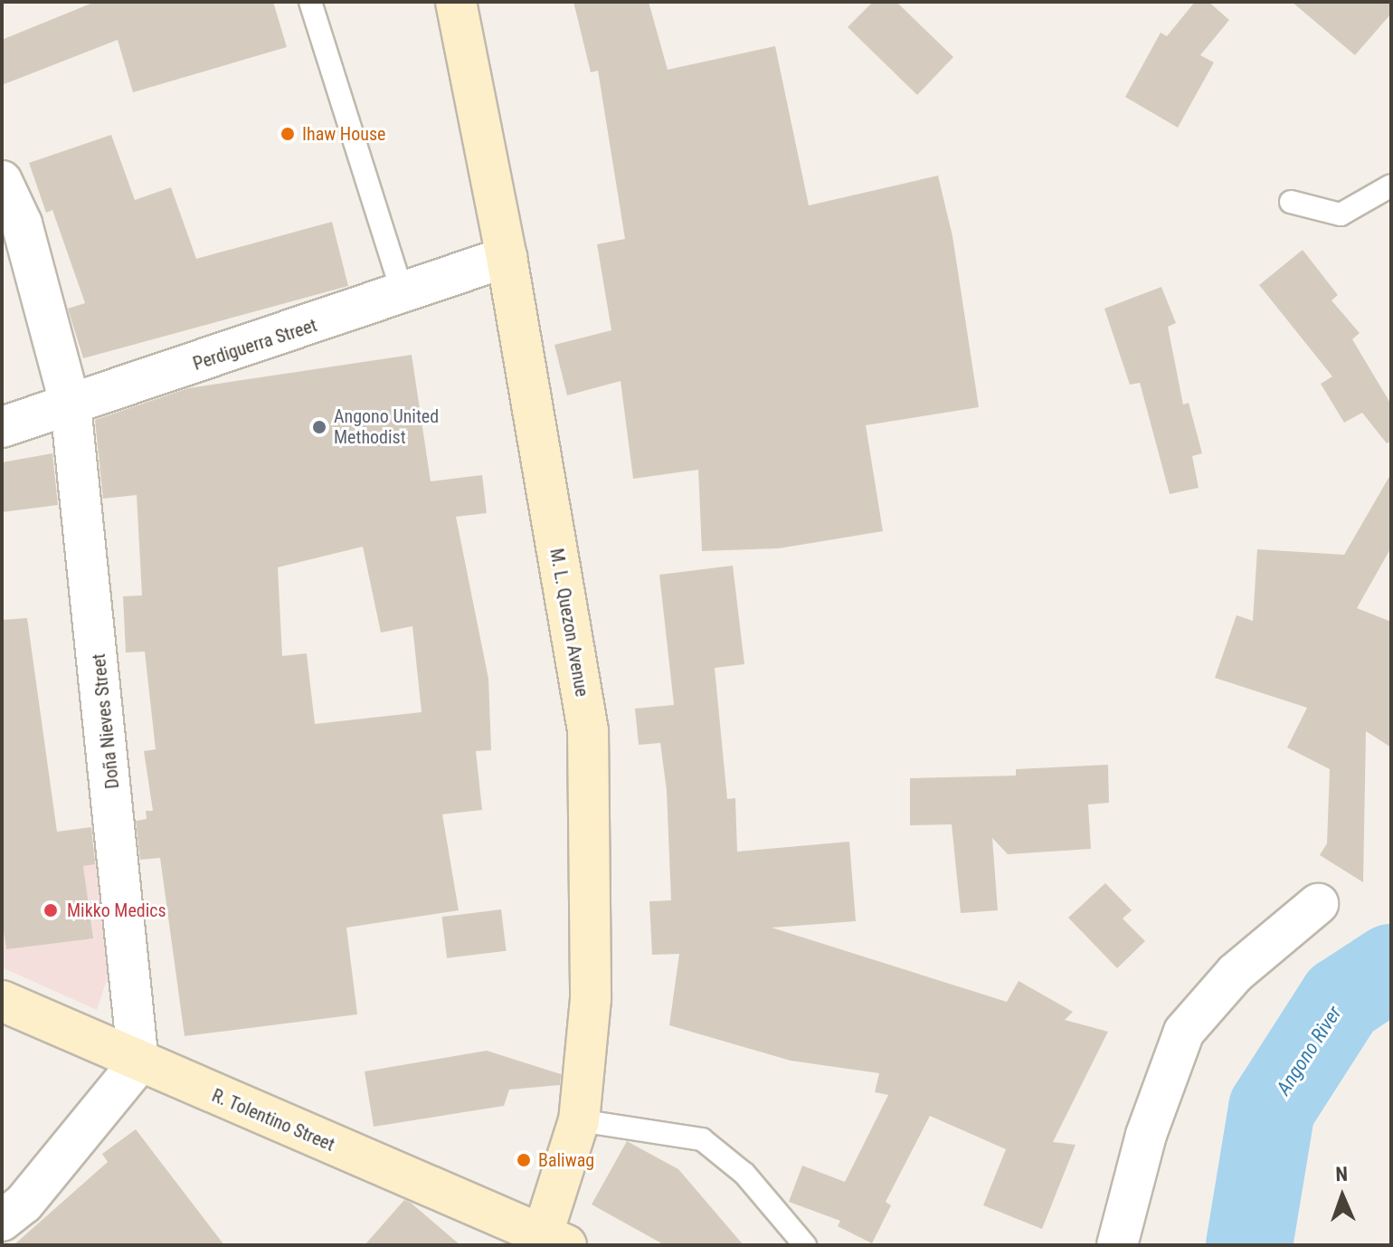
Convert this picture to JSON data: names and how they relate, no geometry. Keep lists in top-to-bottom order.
{
  "streets": {
    "main road": ["M. L. Quezon Avenue", "R. Tolentino Street"],
    "street": ["Perdiguerra Street", "Doña Nieves Street"]
  },
  "crossings": [
    ["Perdiguerra Street", "M. L. Quezon Avenue"],
    ["Perdiguerra Street", "Doña Nieves Street"],
    ["M. L. Quezon Avenue", "R. Tolentino Street"],
    ["Doña Nieves Street", "R. Tolentino Street"]
  ],
  "water": ["Angono River"],
  "places": [
    "Ihaw House",
    "Angono United Methodist",
    "Mikko Medics",
    "Baliwag"
  ],
  "north": "top"
}
